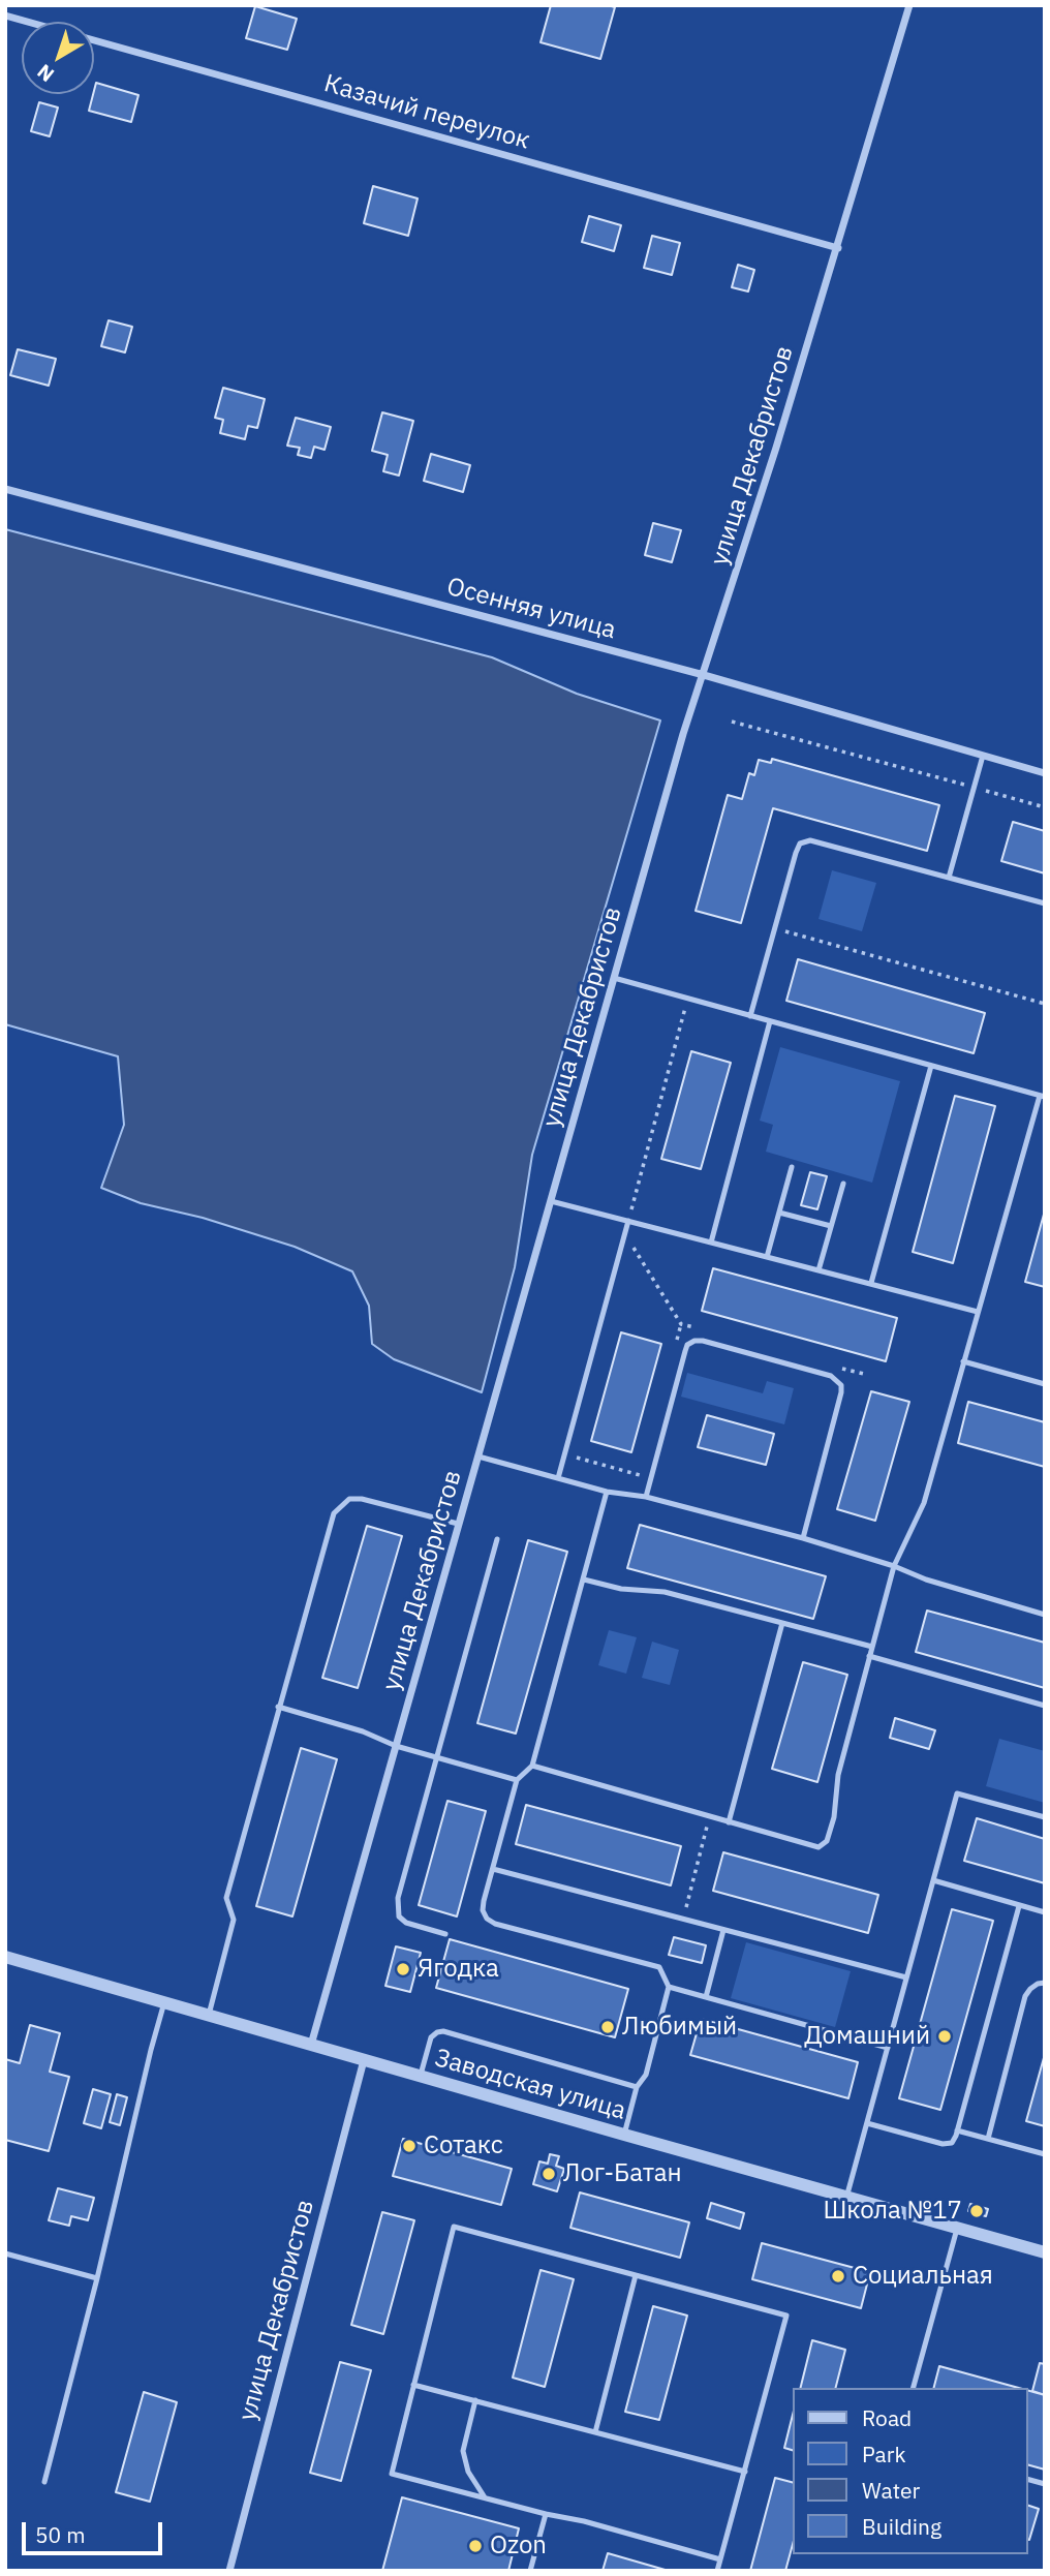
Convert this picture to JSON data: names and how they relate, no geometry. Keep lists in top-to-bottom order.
{
  "streets": {
    "street": [
      "Казачий переулок",
      "улица Декабристов",
      "Осенняя улица",
      "Заводская улица"
    ]
  },
  "crossings": [
    ["Казачий переулок", "улица Декабристов"],
    ["улица Декабристов", "Осенняя улица"],
    ["улица Декабристов", "Заводская улица"]
  ],
  "places": [
    "Ягодка",
    "Любимый",
    "Домашний",
    "Сотакс",
    "Лог-Батан",
    "Школа №17",
    "Социальная",
    "Ozon"
  ],
  "legend": [
    "Road",
    "Park",
    "Water",
    "Building"
  ],
  "scale_bar": "50 m",
  "north": "bottom left"
}
